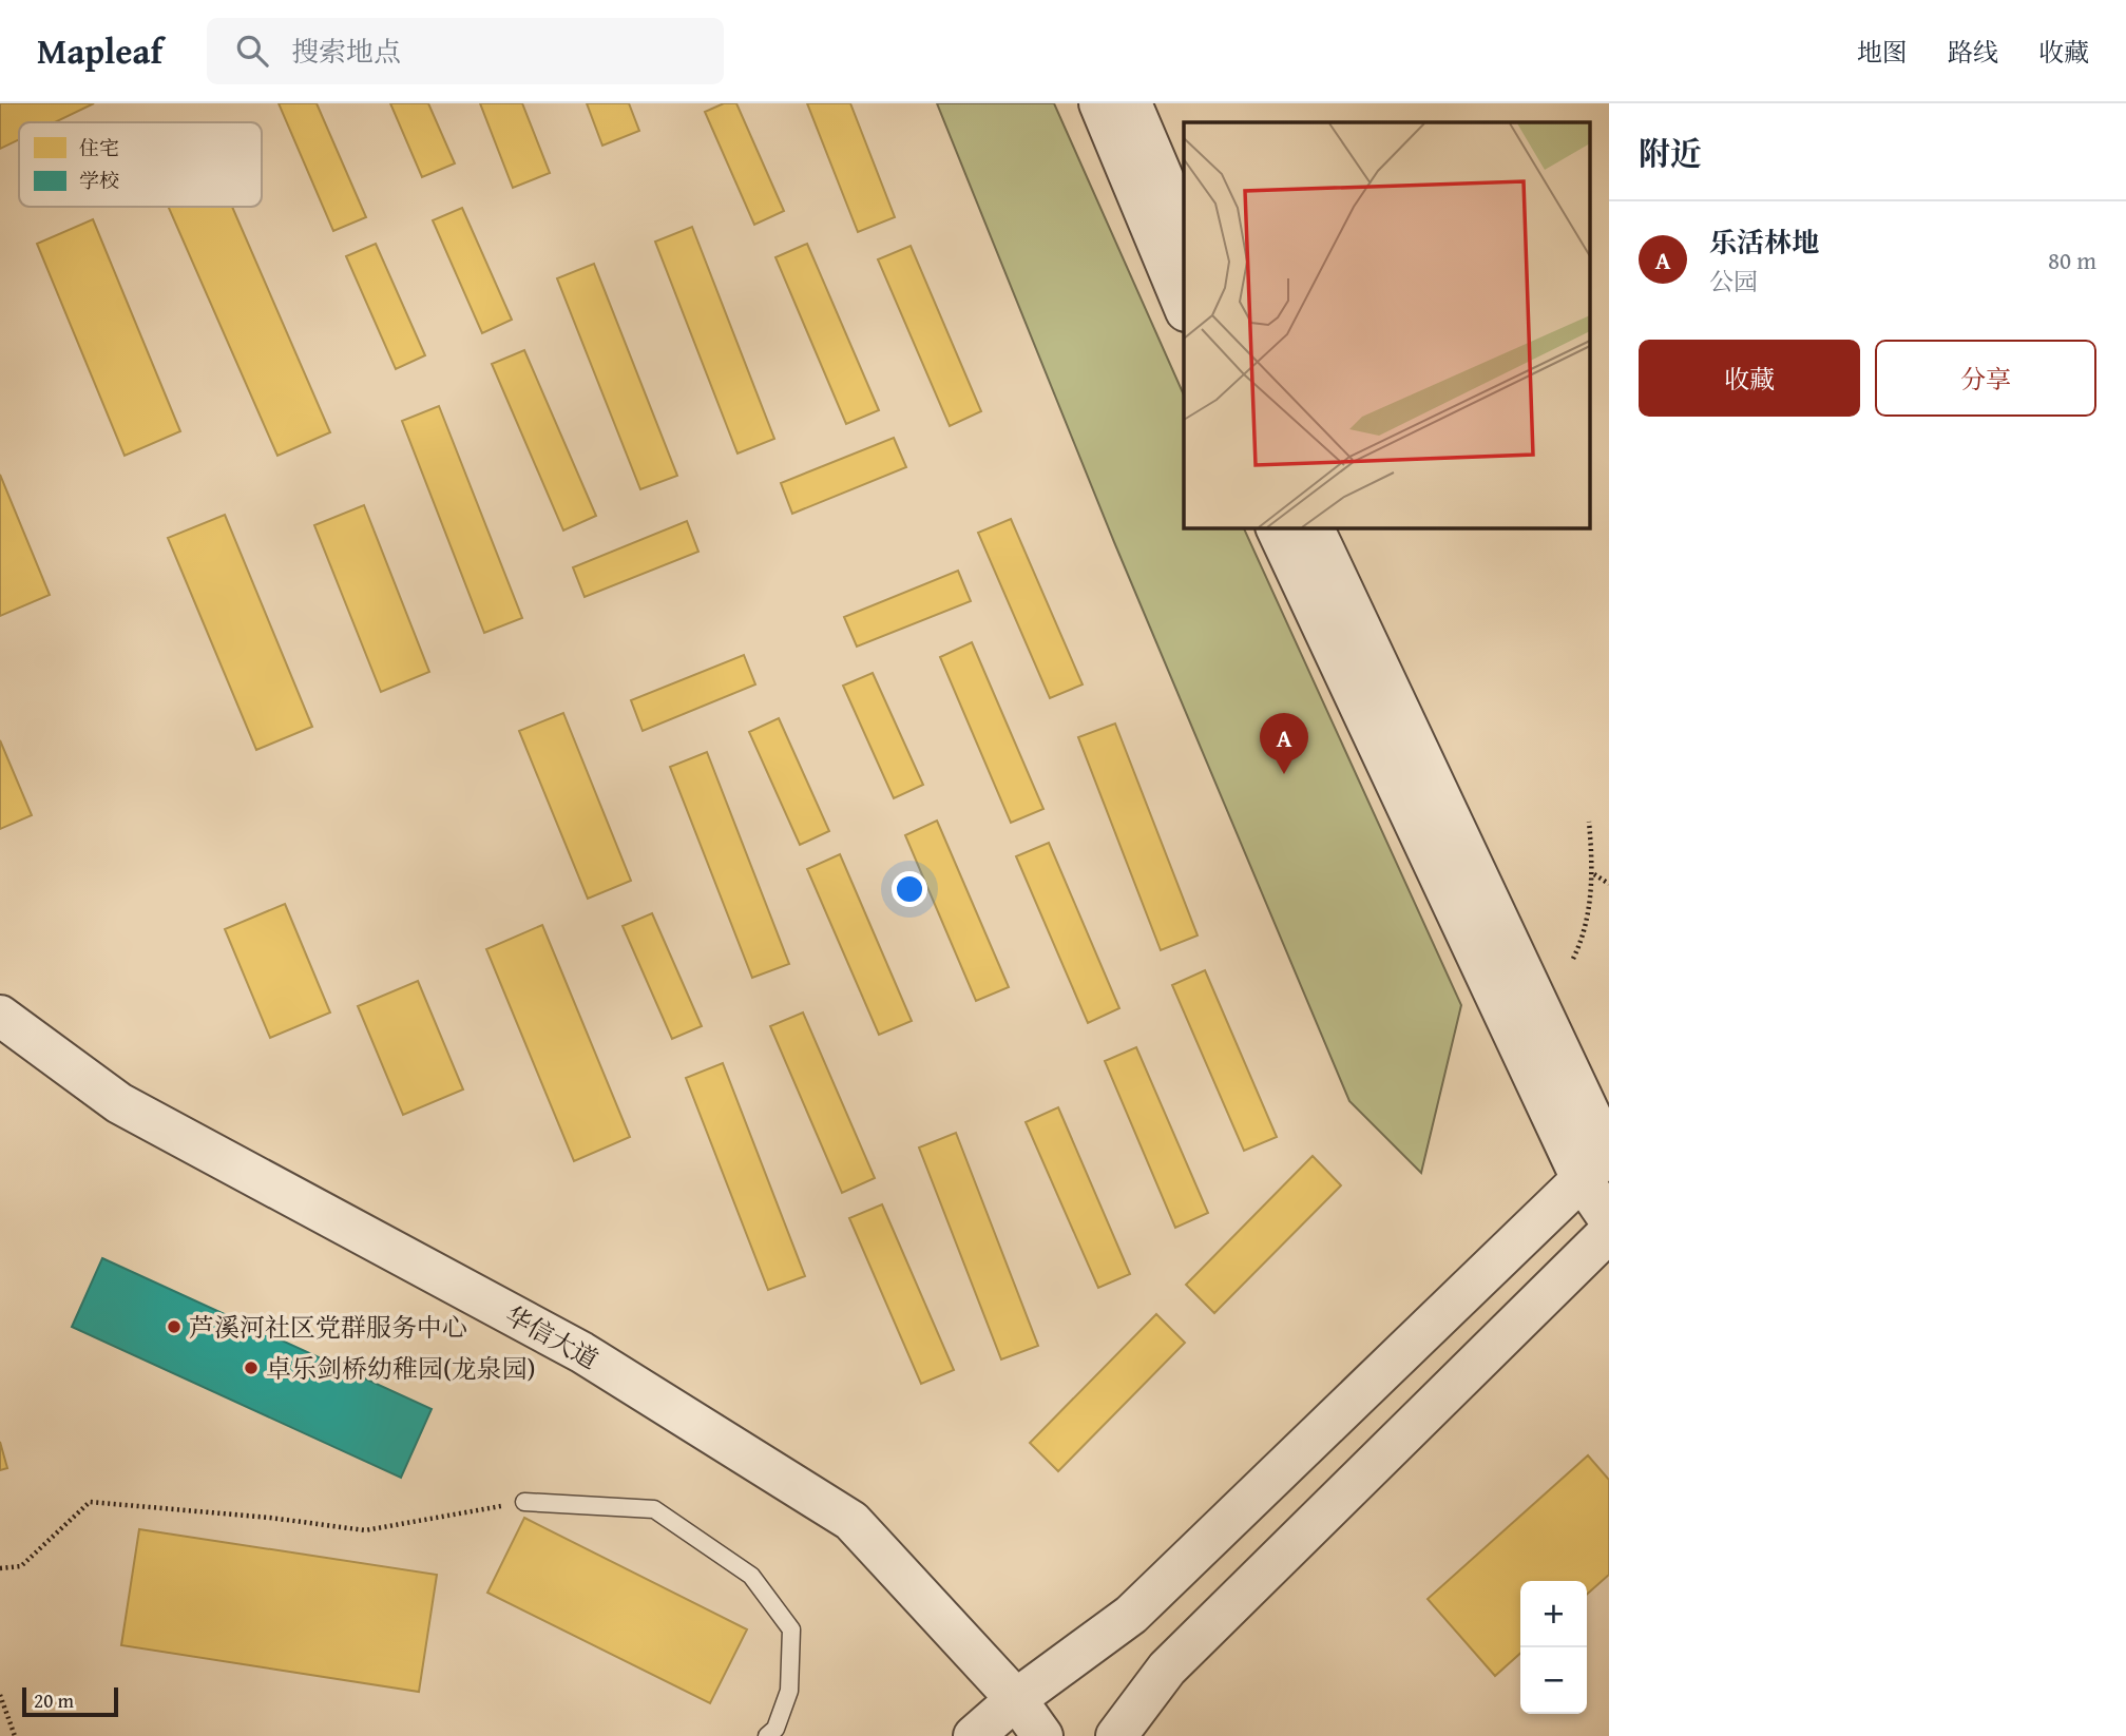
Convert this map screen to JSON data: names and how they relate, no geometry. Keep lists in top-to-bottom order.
{
  "streets": {
    "street": ["华信大道"]
  },
  "places": ["芦溪河社区党群服务中心", "卓乐剑桥幼稚园(龙泉园)"],
  "legend": ["住宅", "学校"],
  "scale_bar": "20 m",
  "page": {
    "header": "Mapleaf",
    "search": "搜索地点",
    "nav": ["地图", "路线", "收藏"],
    "heading": "附近",
    "list": [
      {
        "mark": "A",
        "name": "乐活林地",
        "note": "公园",
        "value": "80 m"
      }
    ],
    "buttons": ["收藏", "分享"],
    "pins": "A",
    "map_buttons": ["+", "−"],
    "scale": "20 m"
  }
}
